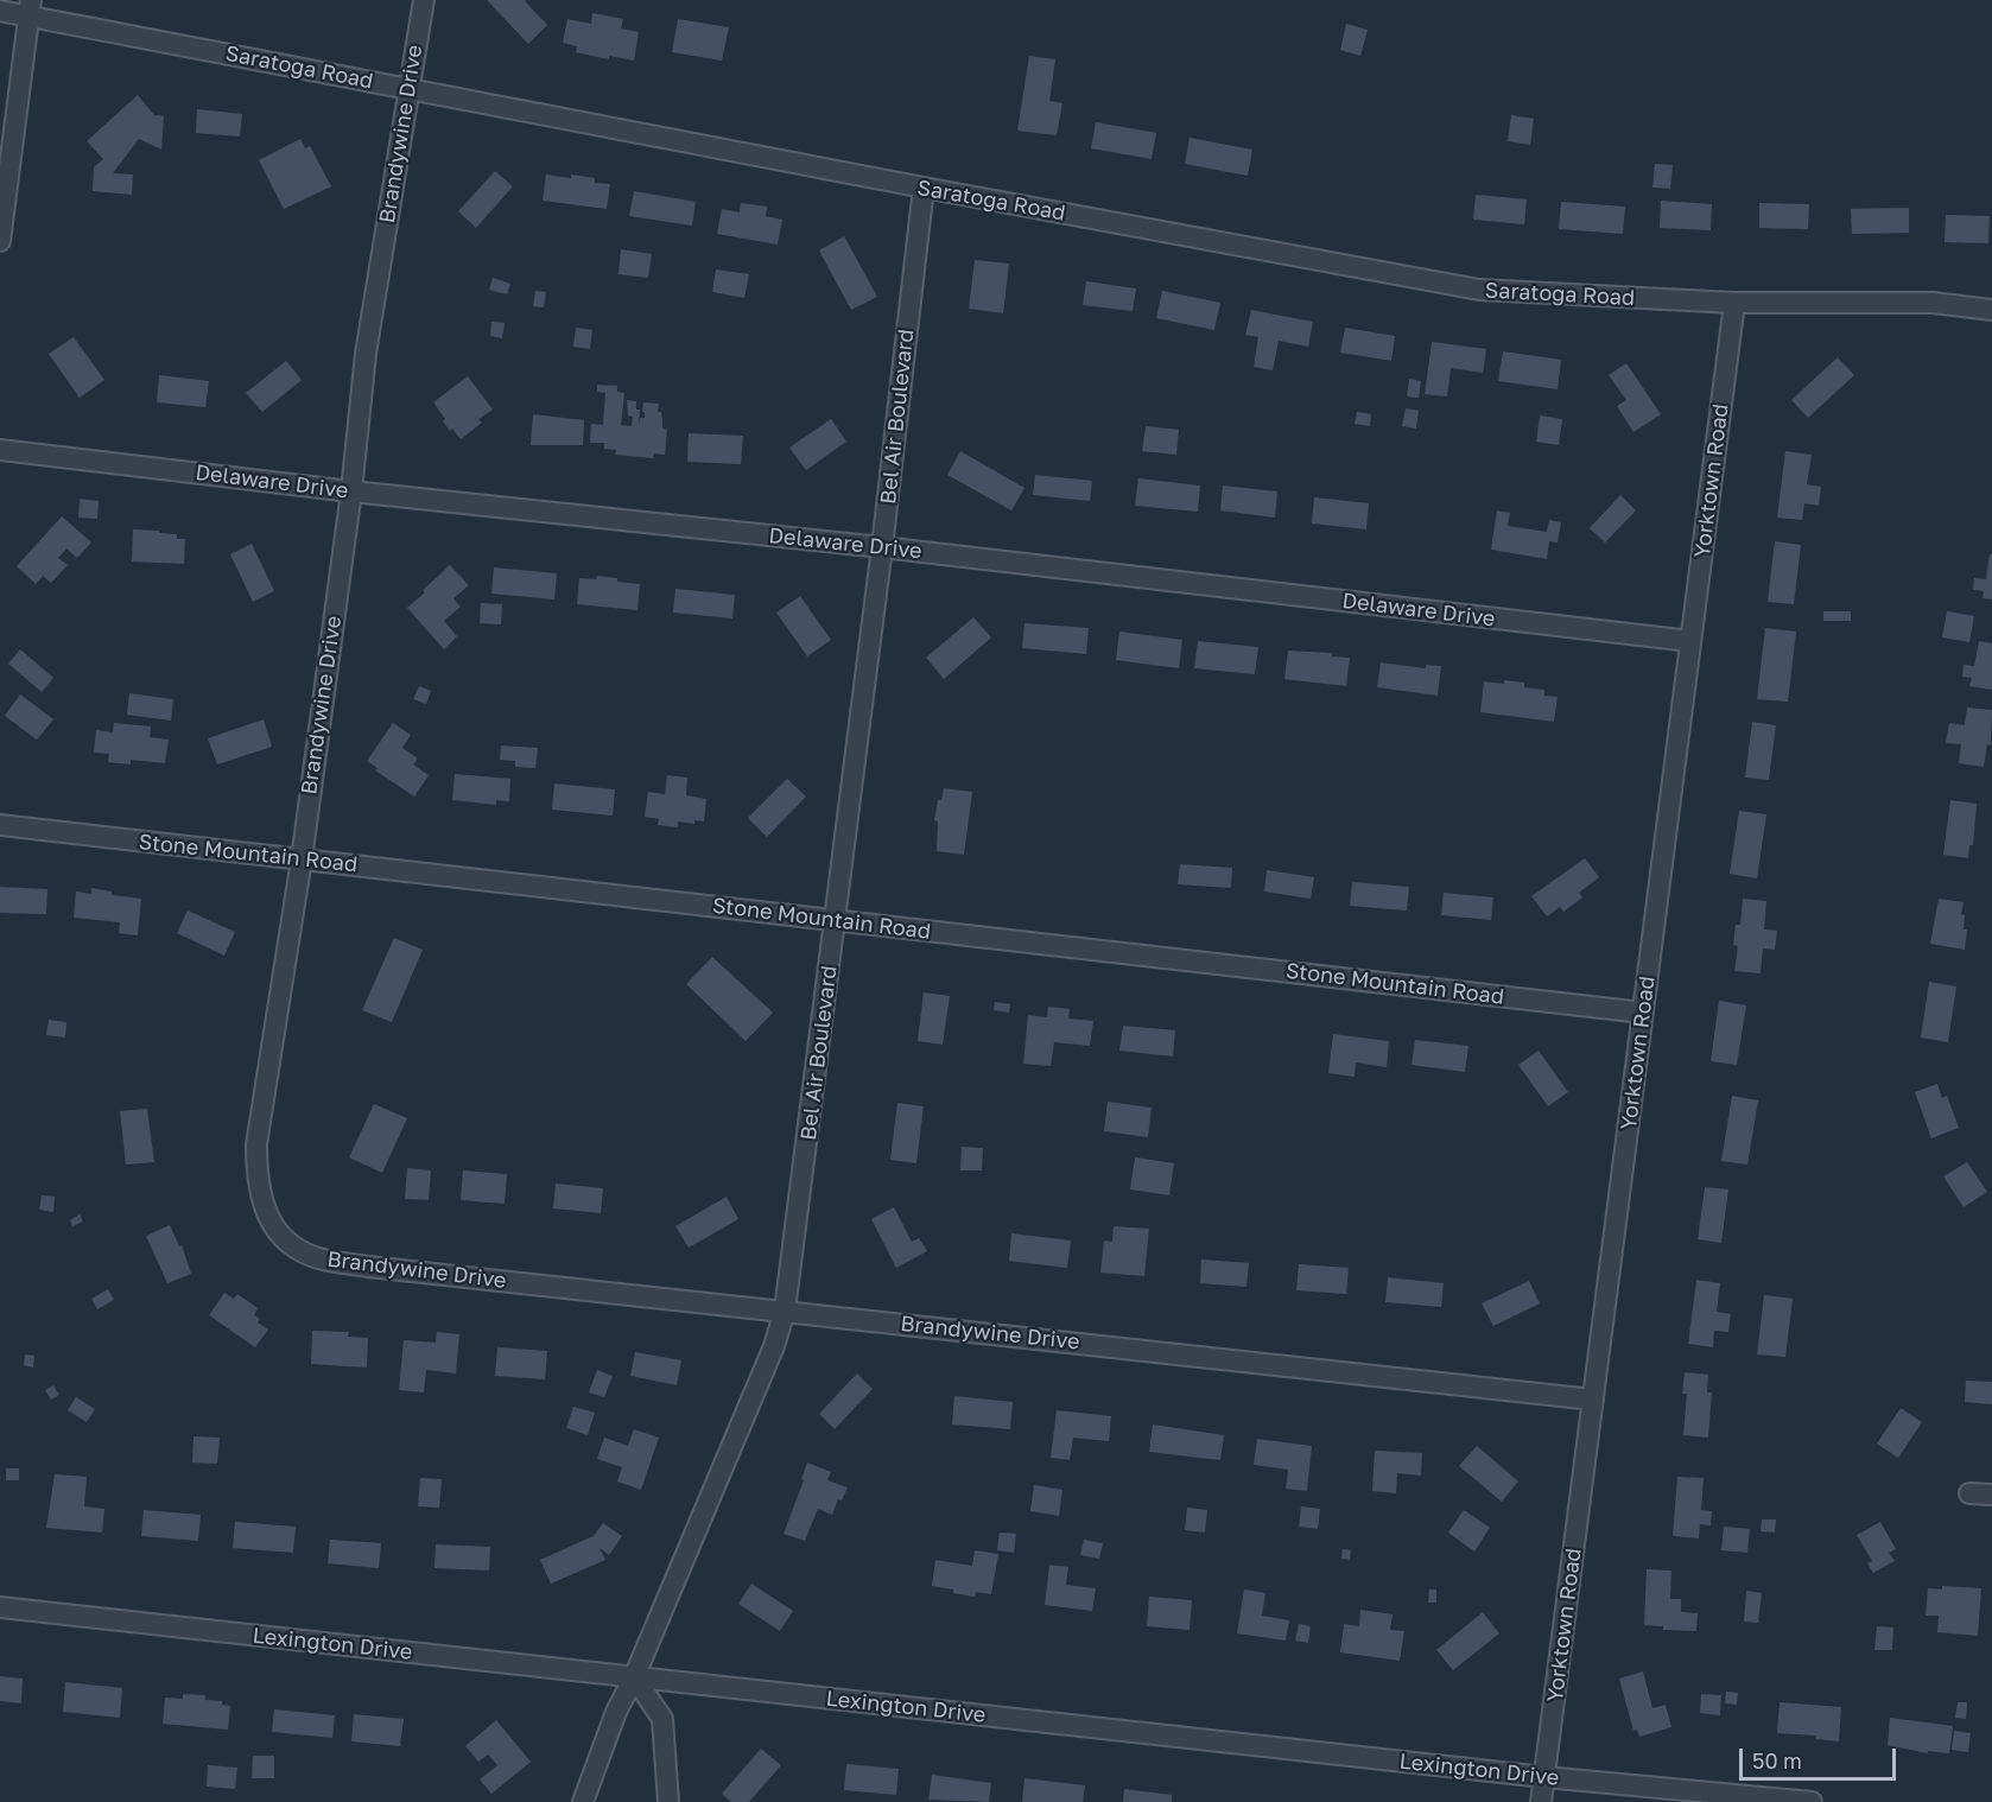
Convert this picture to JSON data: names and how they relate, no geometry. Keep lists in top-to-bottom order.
{
  "streets": {
    "street": [
      "Saratoga Road",
      "Brandywine Drive",
      "Bel Air Boulevard",
      "Yorktown Road",
      "Delaware Drive",
      "Stone Mountain Road",
      "Lexington Drive"
    ]
  },
  "crossings": [
    ["Saratoga Road", "Brandywine Drive"],
    ["Saratoga Road", "Bel Air Boulevard"],
    ["Saratoga Road", "Yorktown Road"],
    ["Brandywine Drive", "Bel Air Boulevard"],
    ["Brandywine Drive", "Yorktown Road"],
    ["Brandywine Drive", "Delaware Drive"],
    ["Brandywine Drive", "Stone Mountain Road"],
    ["Bel Air Boulevard", "Delaware Drive"],
    ["Bel Air Boulevard", "Stone Mountain Road"],
    ["Bel Air Boulevard", "Lexington Drive"],
    ["Yorktown Road", "Delaware Drive"],
    ["Yorktown Road", "Stone Mountain Road"],
    ["Yorktown Road", "Lexington Drive"]
  ],
  "scale_bar": "50 m"
}
